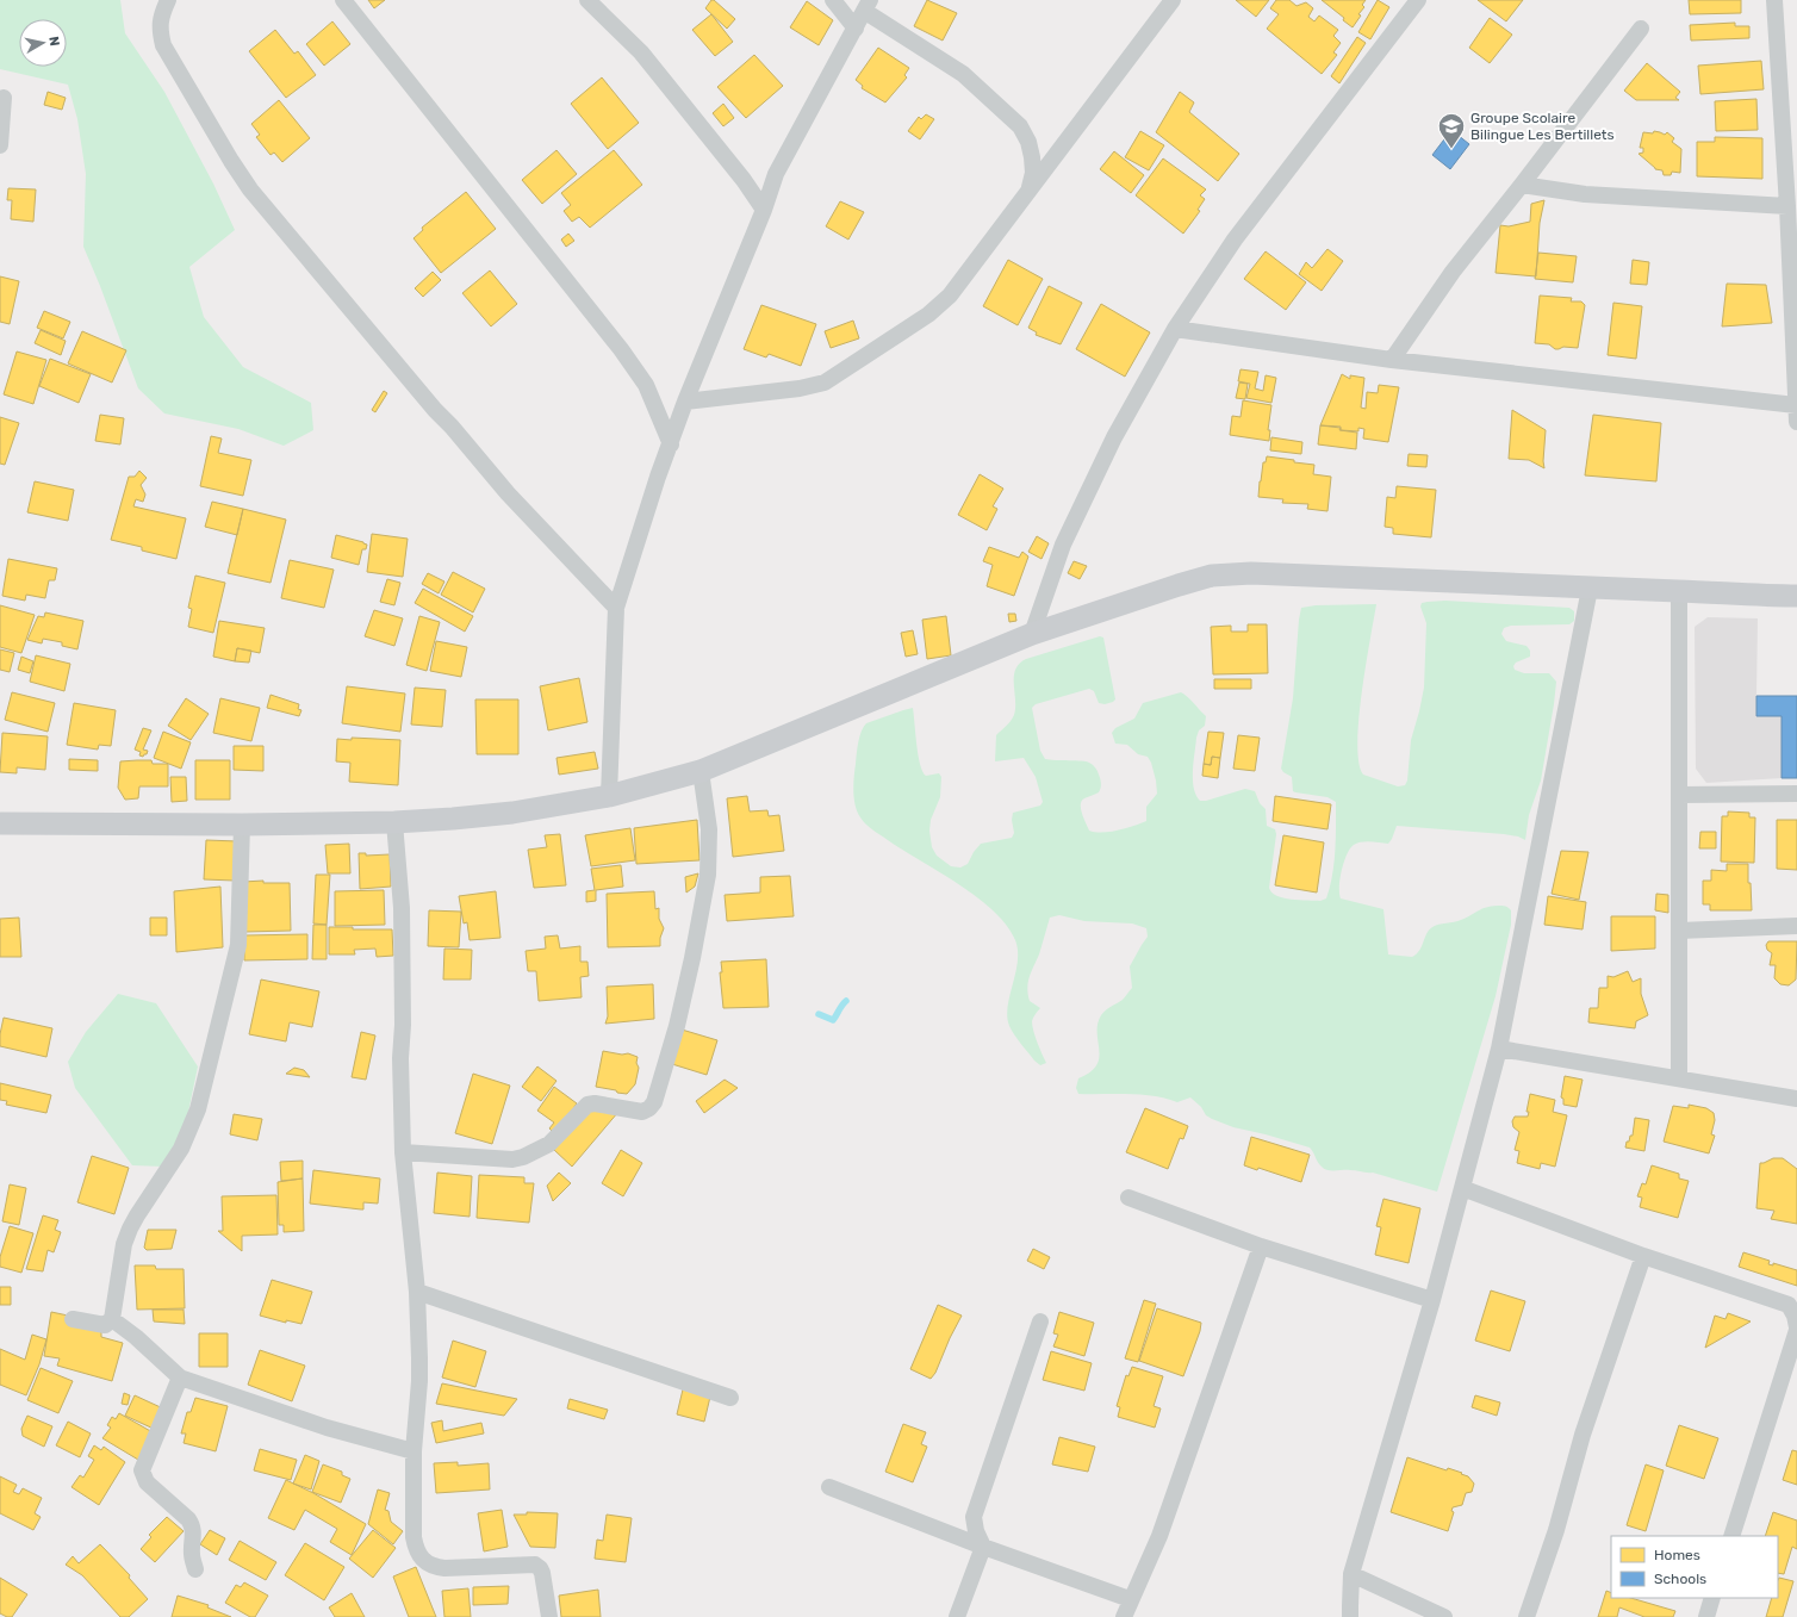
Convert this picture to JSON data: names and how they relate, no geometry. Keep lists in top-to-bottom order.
{
  "places": {
    "school or university": ["Groupe Scolaire Bilingue Les Bertillets"]
  },
  "legend": ["Homes", "Schools"],
  "north": "right"
}
